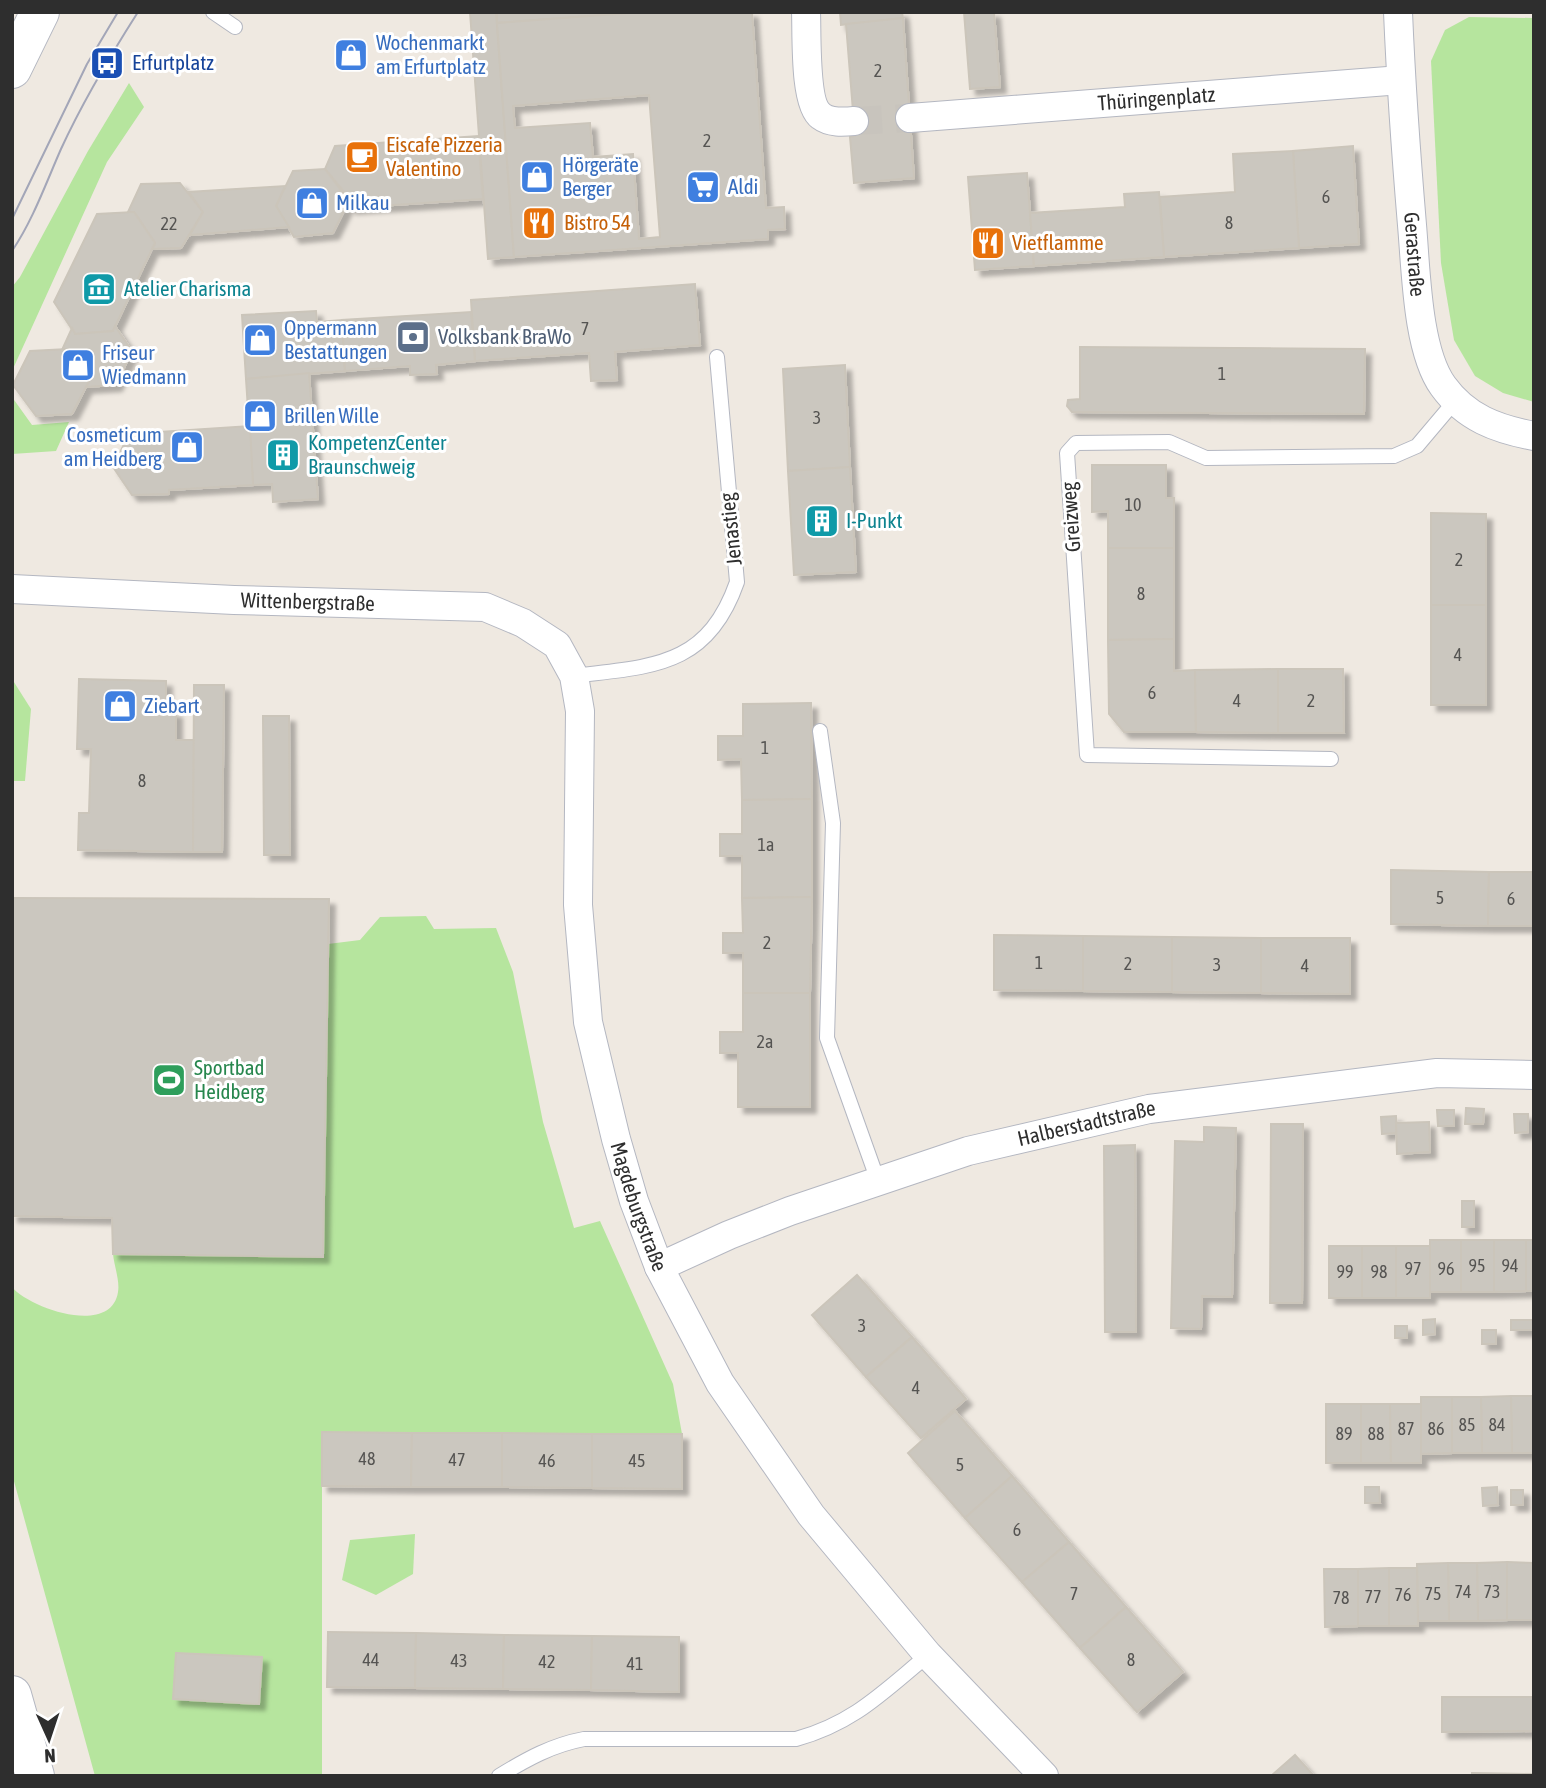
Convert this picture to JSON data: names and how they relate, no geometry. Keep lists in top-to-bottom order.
{
  "streets": {
    "street": [
      "Thüringenplatz",
      "Gerastraße",
      "Wittenbergstraße",
      "Halberstadtstraße",
      "Magdeburgstraße"
    ],
    "lane": ["Greizweg", "Jenastieg"]
  },
  "crossings": [
    ["Thüringenplatz", "Gerastraße"],
    ["Gerastraße", "Greizweg"],
    ["Jenastieg", "Wittenbergstraße"],
    ["Jenastieg", "Magdeburgstraße"],
    ["Wittenbergstraße", "Magdeburgstraße"],
    ["Halberstadtstraße", "Magdeburgstraße"]
  ],
  "places": {
    "shop": [
      "Wochenmarkt am Erfurtplatz",
      "Hörgeräte Berger",
      "Milkau",
      "Oppermann Bestattungen",
      "Friseur Wiedmann",
      "Brillen Wille",
      "Cosmeticum am Heidberg",
      "Ziebart"
    ],
    "bus stop": ["Erfurtplatz"],
    "cafe": ["Eiscafe Pizzeria Valentino"],
    "supermarket": ["Aldi"],
    "restaurant": ["Bistro 54", "Vietflamme"],
    "museum": ["Atelier Charisma"],
    "bank": ["Volksbank BraWo"],
    "building": ["KompetenzCenter Braunschweig", "I-Punkt"],
    "sports": ["Sportbad Heidberg"]
  },
  "house_numbers": [
    "2",
    "2",
    "6",
    "8",
    "22",
    "7",
    "1",
    "3",
    "10",
    "2",
    "8",
    "4",
    "6",
    "4",
    "2",
    "1",
    "8",
    "1a",
    "5",
    "6",
    "2",
    "1",
    "2",
    "3",
    "4",
    "2a",
    "95",
    "94",
    "97",
    "96",
    "99",
    "98",
    "3",
    "4",
    "85",
    "84",
    "87",
    "86",
    "89",
    "88",
    "48",
    "47",
    "46",
    "45",
    "5",
    "6",
    "74",
    "73",
    "7",
    "75",
    "76",
    "77",
    "78",
    "44",
    "8",
    "43",
    "42",
    "41"
  ],
  "north": "bottom"
}
